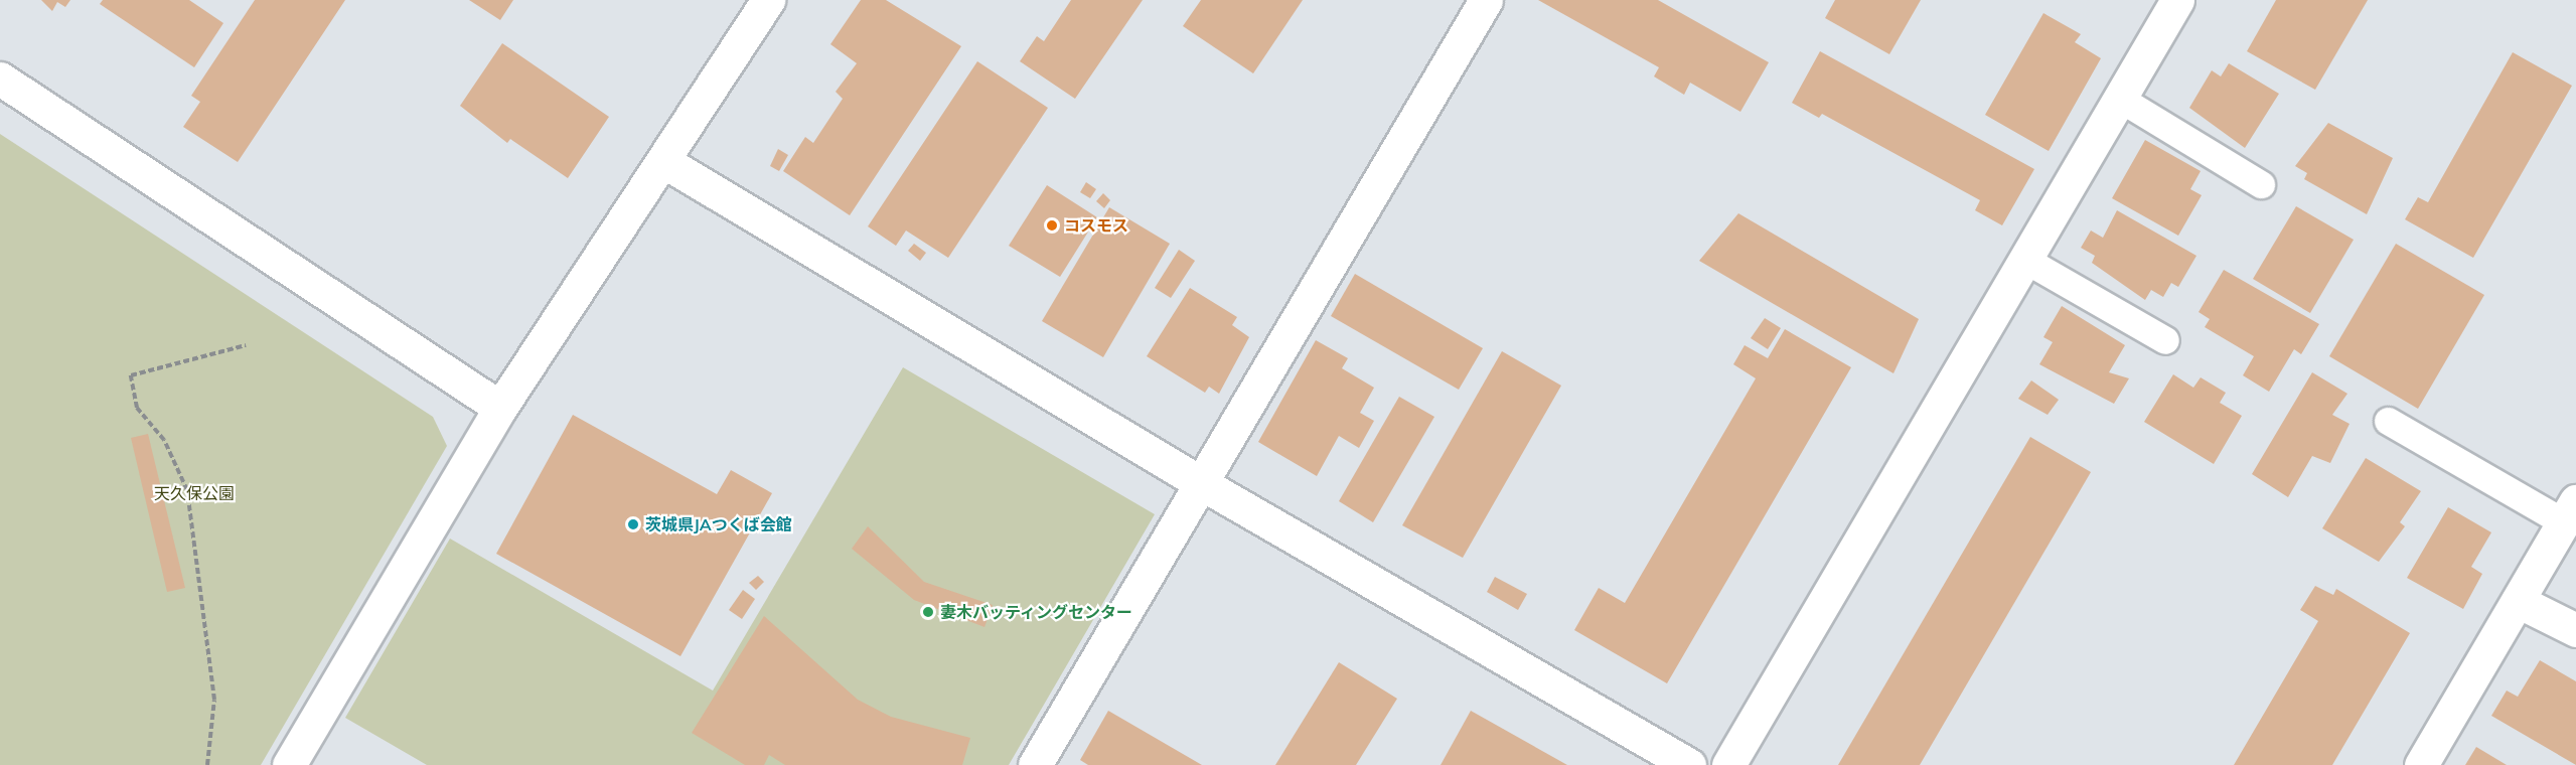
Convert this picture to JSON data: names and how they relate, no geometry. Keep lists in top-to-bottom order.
{
  "parks": ["天久保公園"],
  "places": ["コスモス", "茨城県JAつくば会館", "妻木バッティングセンター"]
}
